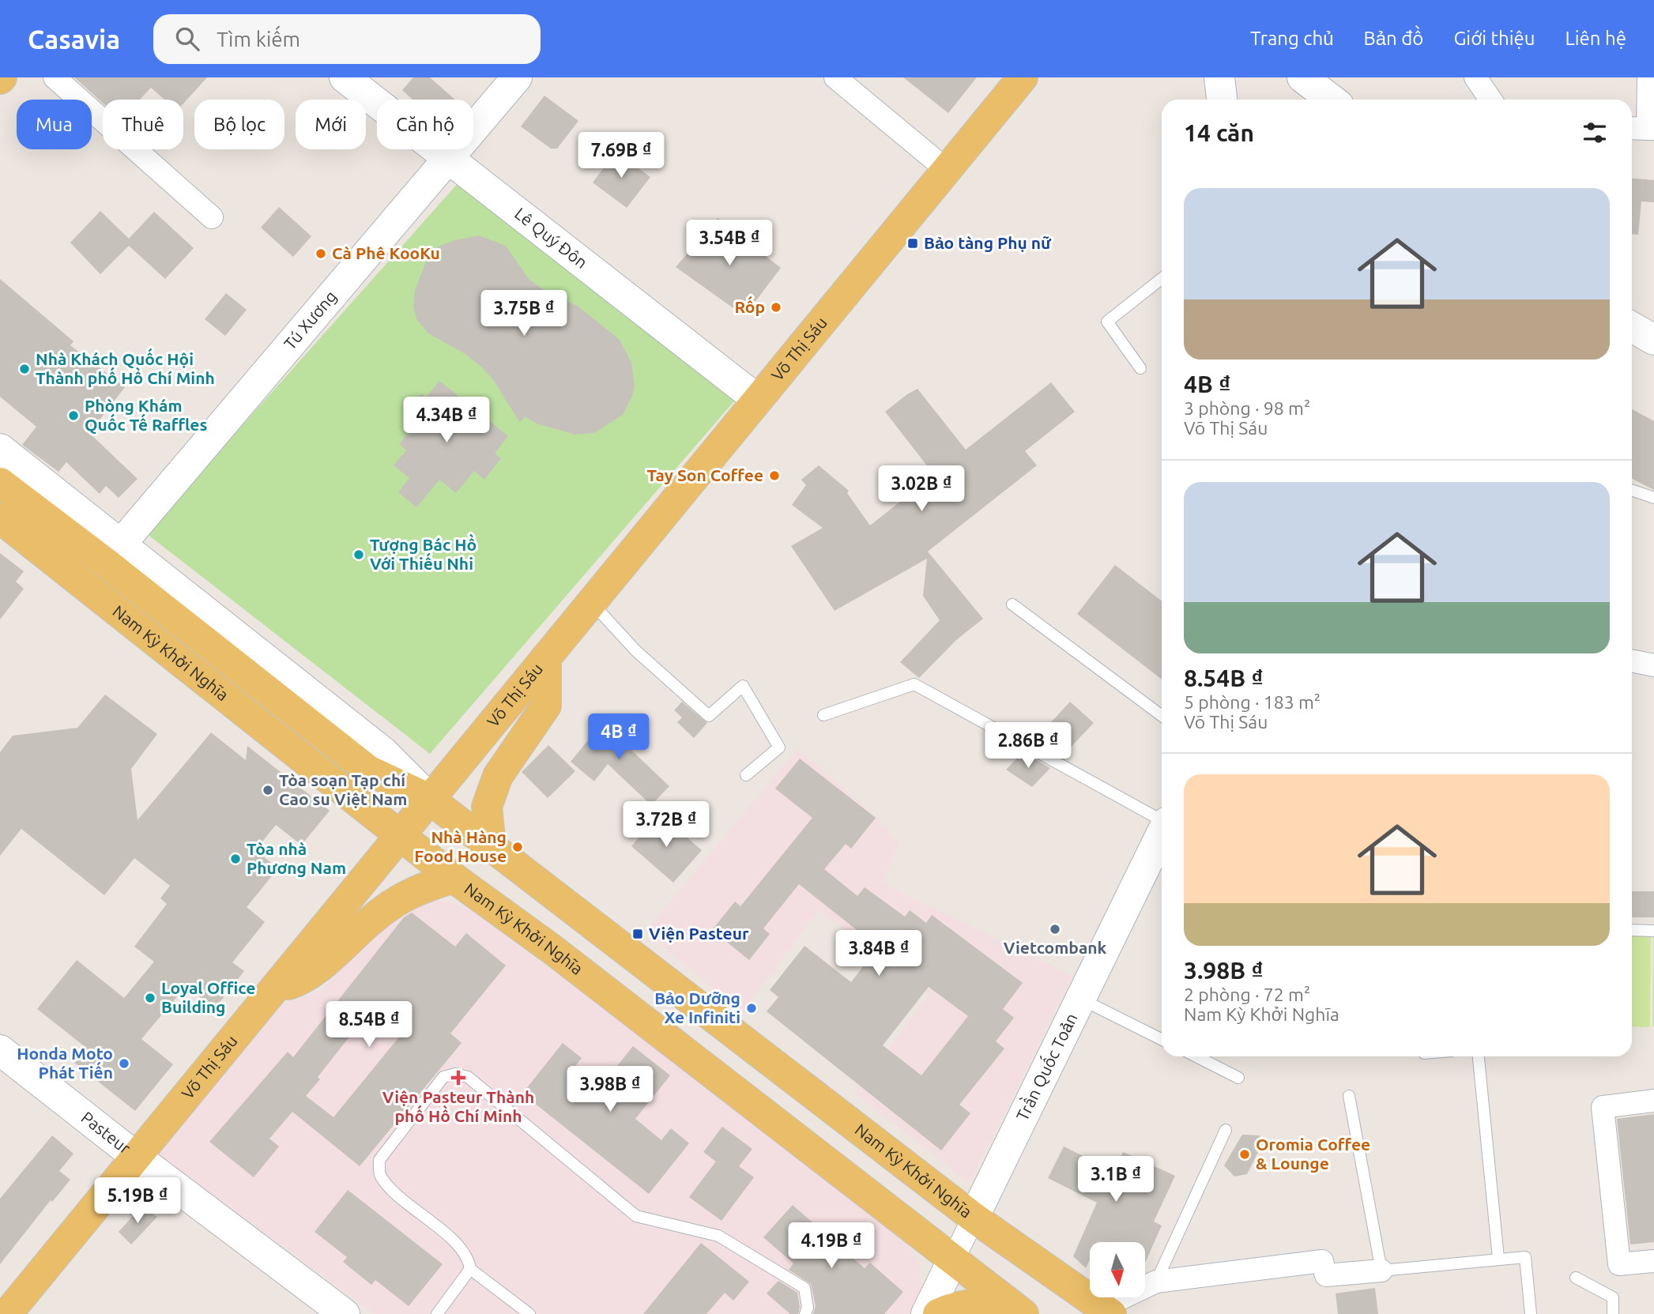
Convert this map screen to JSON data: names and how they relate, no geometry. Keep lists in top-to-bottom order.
{
  "streets": {
    "main road": ["Võ Thị Sáu", "Nam Kỳ Khởi Nghĩa"],
    "street": [
      "Lê Quý Đôn",
      "Tú Xương",
      "Trần Quốc Toản",
      "Pasteur"
    ]
  },
  "crossings": [
    ["Lê Quý Đôn", "Tú Xương"],
    ["Lê Quý Đôn", "Võ Thị Sáu"],
    ["Tú Xương", "Nam Kỳ Khởi Nghĩa"],
    ["Võ Thị Sáu", "Nam Kỳ Khởi Nghĩa"],
    ["Võ Thị Sáu", "Pasteur"],
    ["Nam Kỳ Khởi Nghĩa", "Trần Quốc Toản"]
  ],
  "places": {
    "transit": ["Bảo tàng Phụ nữ", "Viện Pasteur"],
    "other": [
      "Cà Phê KooKu",
      "Rốp",
      "Nhà Khách Quốc Hội Thành phố Hồ Chí Minh",
      "Phòng Khám Quốc Tế Raffles",
      "Tay Son Coffee",
      "Tượng Bác Hồ Với Thiếu Nhi",
      "Tòa soạn Tạp chí Cao su Việt Nam",
      "Nhà Hàng Food House",
      "Tòa nhà Phương Nam",
      "Vietcombank",
      "Loyal Office Building",
      "Bảo Dưỡng Xe Infiniti",
      "Honda Moto Phát Tiến",
      "Oromia Coffee & Lounge"
    ],
    "health": ["Viện Pasteur Thành phố Hồ Chí Minh"]
  },
  "north": "bottom",
  "page": {
    "header": "Casavia",
    "search": "Tìm kiếm",
    "nav": [
      "Trang chủ",
      "Bản đồ",
      "Giới thiệu",
      "Liên hệ"
    ],
    "chip": [
      "Mua",
      "Thuê",
      "Bộ lọc",
      "Mới",
      "Căn hộ"
    ],
    "heading": "14 căn",
    "price": [
      "7.69B ₫",
      "3.54B ₫",
      "3.75B ₫",
      "4.34B ₫",
      "3.02B ₫",
      "4B ₫",
      "2.86B ₫",
      "3.72B ₫",
      "3.84B ₫",
      "8.54B ₫",
      "3.98B ₫",
      "3.1B ₫",
      "5.19B ₫",
      "4.19B ₫"
    ],
    "list": [
      {
        "name": "4B ₫",
        "note": "3 phòng · 98 m² · Võ Thị Sáu"
      },
      {
        "name": "8.54B ₫",
        "note": "5 phòng · 183 m² · Võ Thị Sáu"
      },
      {
        "name": "3.98B ₫",
        "note": "2 phòng · 72 m² · Nam Kỳ Khởi Nghĩa"
      }
    ]
  }
}
